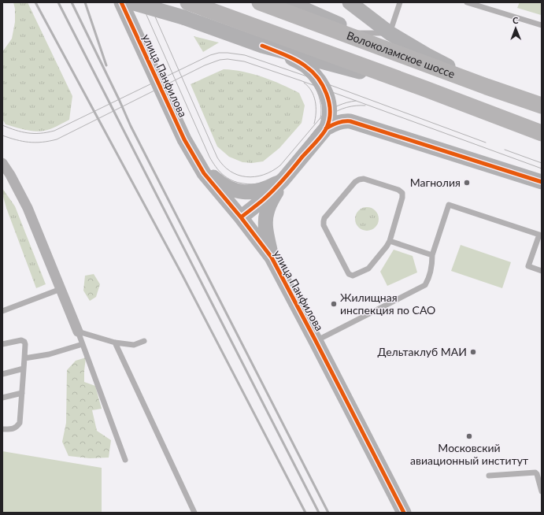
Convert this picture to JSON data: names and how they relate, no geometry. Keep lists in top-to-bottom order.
{
  "streets": {
    "main road": ["Волоколамское шоссе"],
    "street": ["улица Панфилова"]
  },
  "places": [
    "Магнолия",
    "Жилищная инспекция по САО",
    "Дельтаклуб МАИ",
    "Московский авиационный институт"
  ],
  "north": "top"
}
